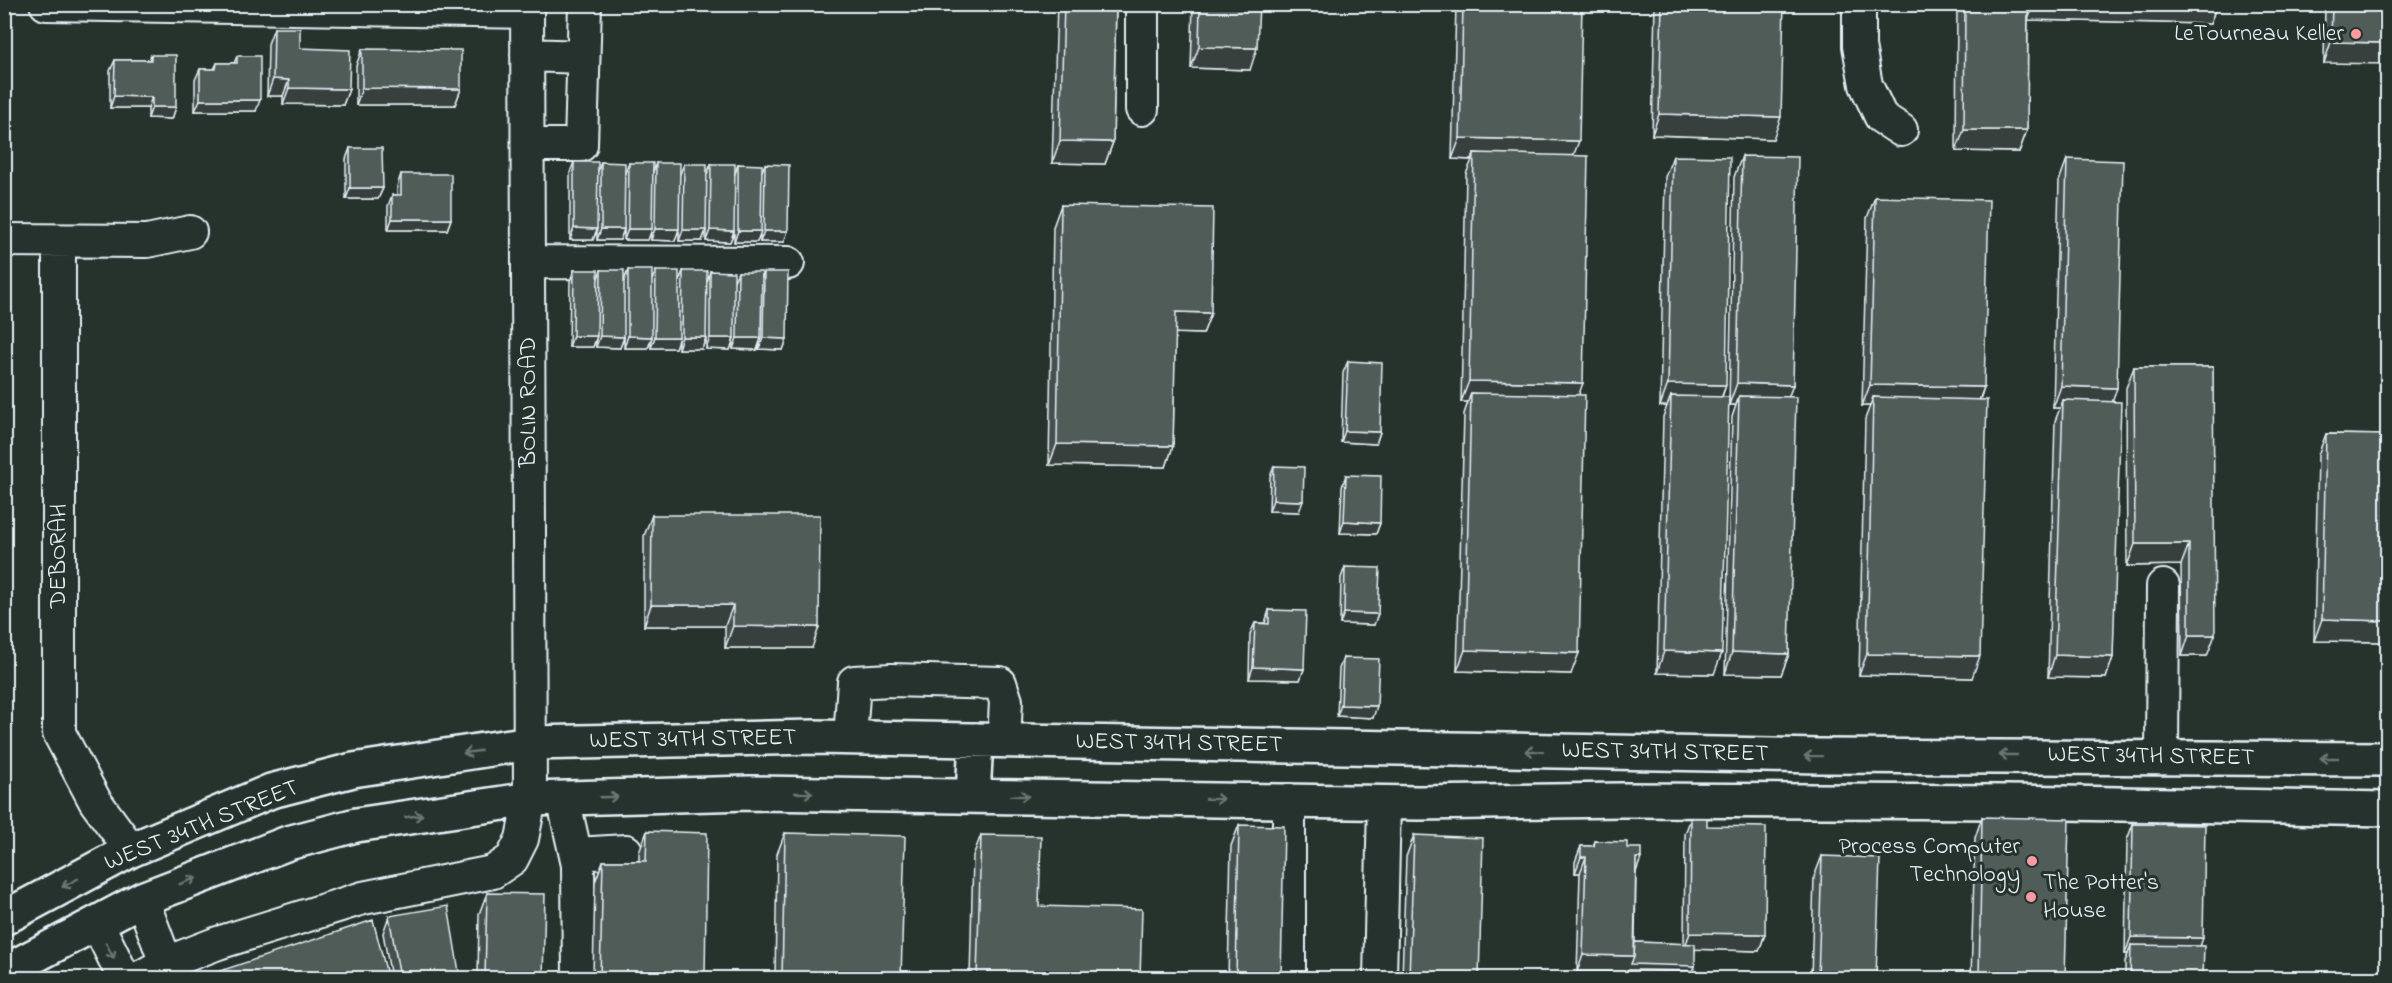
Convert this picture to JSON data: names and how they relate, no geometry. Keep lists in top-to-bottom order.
{
  "streets": {
    "main road": ["WEST 34TH STREET"],
    "street": ["BOLIN ROAD", "DEBORAH"]
  },
  "crossings": [
    ["BOLIN ROAD", "WEST 34TH STREET"],
    ["DEBORAH", "WEST 34TH STREET"]
  ],
  "places": ["LeTourneau Keller", "Process Computer Technology", "The Potter's House"]
}
